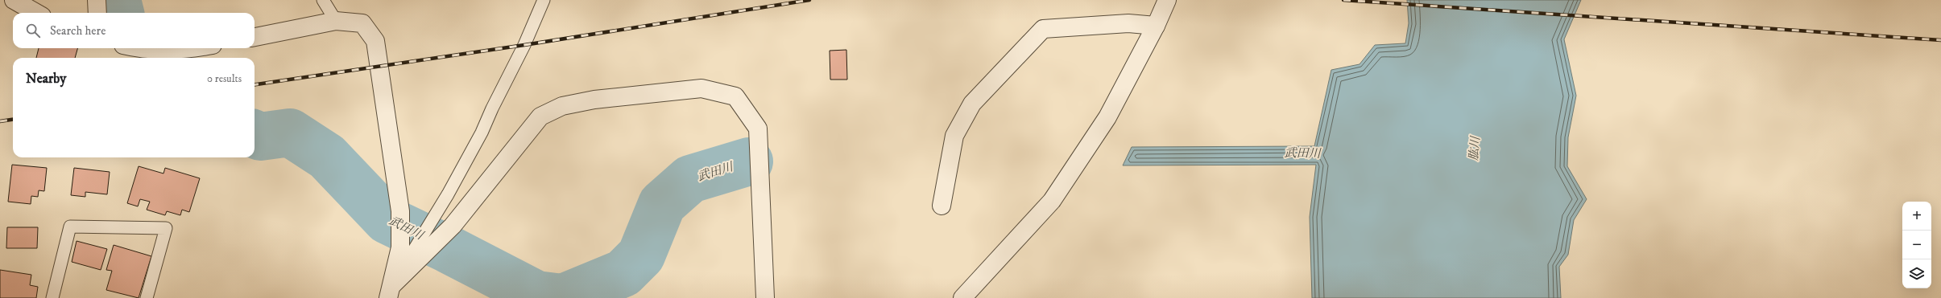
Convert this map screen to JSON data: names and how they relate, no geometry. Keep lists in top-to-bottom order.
{
  "water": ["肱川", "武田川"],
  "page": {
    "search": "Search here",
    "heading": ["Nearby", "0 results"],
    "map_buttons": ["+", "−"]
  }
}
